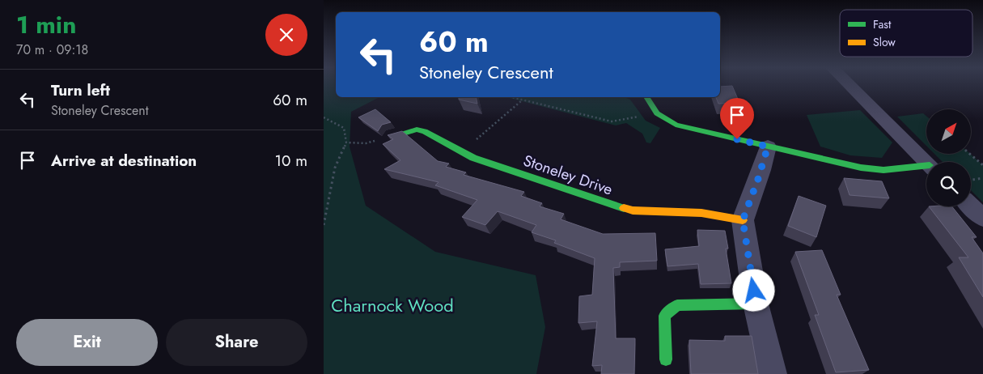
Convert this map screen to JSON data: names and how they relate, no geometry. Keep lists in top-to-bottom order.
{
  "streets": {
    "street": ["Stoneley Drive"]
  },
  "parks": ["Charnock Wood"],
  "legend": ["Fast", "Slow"],
  "north": "top right",
  "page": {
    "heading": ["1 min", "70 m · 09:18"],
    "turn": ["60 m", "Stoneley Crescent"],
    "list": [
      {
        "name": "Turn left",
        "note": "Stoneley Crescent",
        "value": "60 m"
      },
      {
        "name": "Arrive at destination",
        "value": "10 m"
      }
    ],
    "buttons": ["Exit", "Share"]
  }
}
